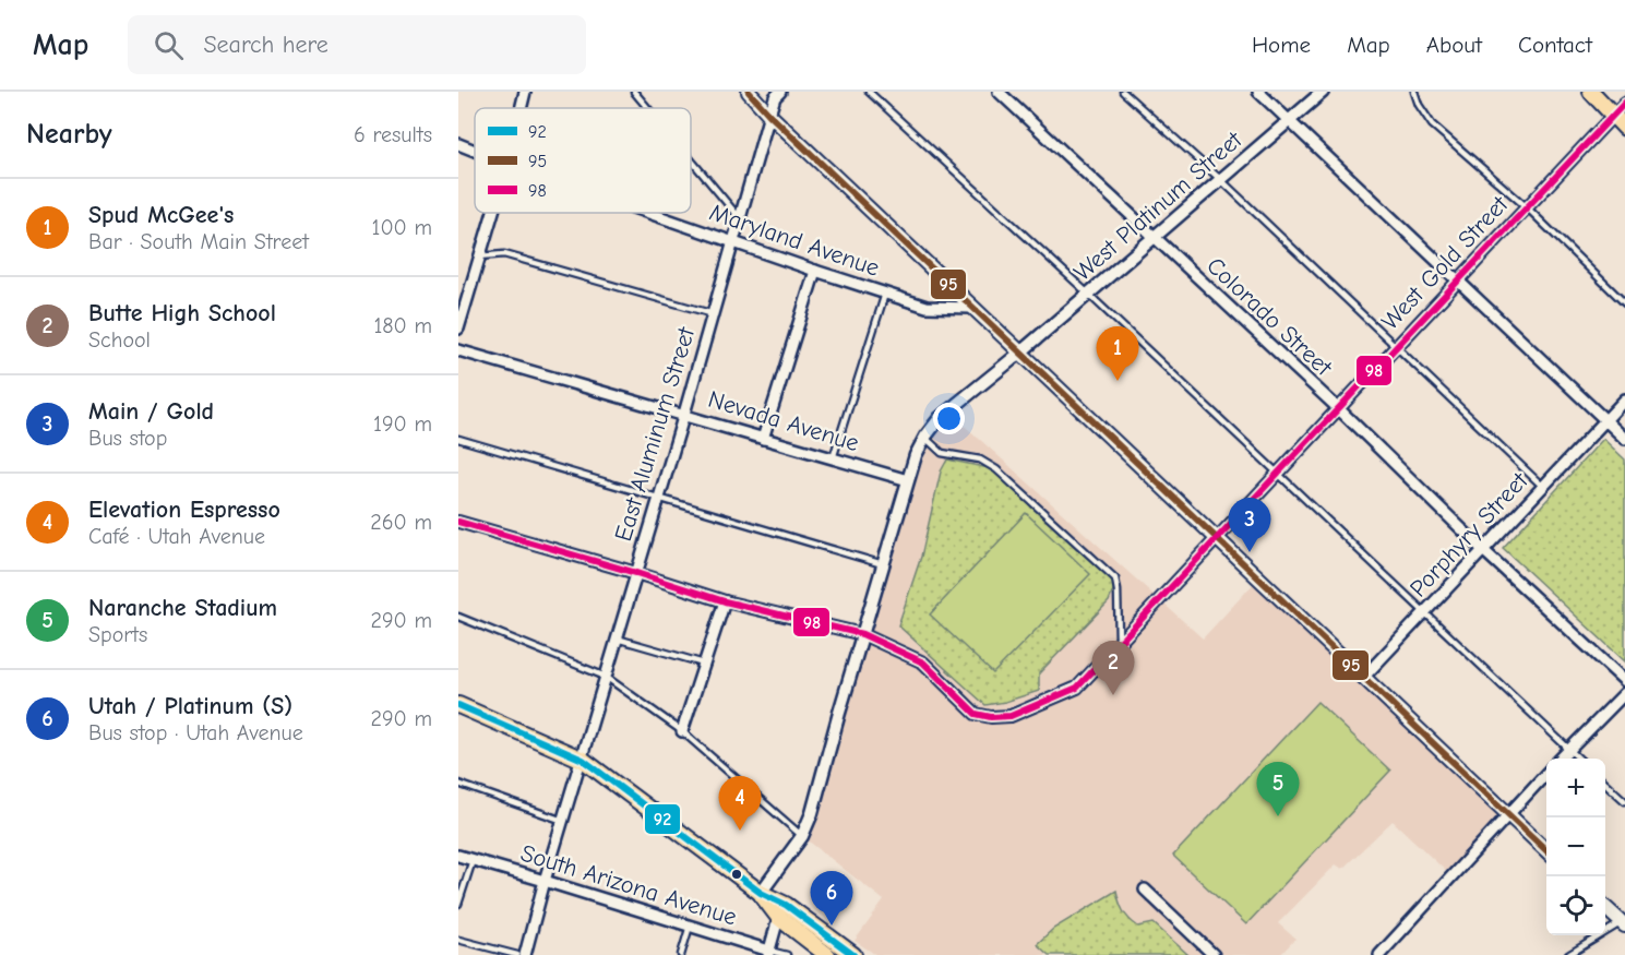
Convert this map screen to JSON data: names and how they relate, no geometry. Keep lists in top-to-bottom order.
{
  "streets": {
    "street": [
      "West Platinum Street",
      "Maryland Avenue",
      "West Gold Street",
      "Colorado Street",
      "Nevada Avenue",
      "East Aluminum Street",
      "Porphyry Street",
      "South Arizona Avenue"
    ]
  },
  "crossings": [
    ["West Platinum Street", "West Gold Street"],
    ["West Platinum Street", "Colorado Street"],
    ["West Platinum Street", "Nevada Avenue"],
    ["Maryland Avenue", "East Aluminum Street"],
    ["West Gold Street", "Colorado Street"],
    ["West Gold Street", "East Aluminum Street"],
    ["Colorado Street", "Porphyry Street"],
    ["Nevada Avenue", "East Aluminum Street"],
    ["East Aluminum Street", "South Arizona Avenue"]
  ],
  "lines": ["transit line 95", "transit line 98", "transit line 92"],
  "legend": ["92", "95", "98"],
  "page": {
    "header": "Map",
    "search": "Search here",
    "nav": [
      "Home",
      "Map",
      "About",
      "Contact"
    ],
    "heading": ["Nearby", "6 results"],
    "list": [
      {
        "mark": "1",
        "name": "Spud McGee's",
        "note": "Bar · South Main Street",
        "value": "100 m"
      },
      {
        "mark": "2",
        "name": "Butte High School",
        "note": "School",
        "value": "180 m"
      },
      {
        "mark": "3",
        "name": "Main / Gold",
        "note": "Bus stop",
        "value": "190 m"
      },
      {
        "mark": "4",
        "name": "Elevation Espresso",
        "note": "Café · Utah Avenue",
        "value": "260 m"
      },
      {
        "mark": "5",
        "name": "Naranche Stadium",
        "note": "Sports",
        "value": "290 m"
      },
      {
        "mark": "6",
        "name": "Utah / Platinum (S)",
        "note": "Bus stop · Utah Avenue",
        "value": "290 m"
      }
    ],
    "pins": [
      "1",
      "3",
      "2",
      "5",
      "4",
      "6"
    ],
    "map_buttons": ["+", "−"]
  }
}
